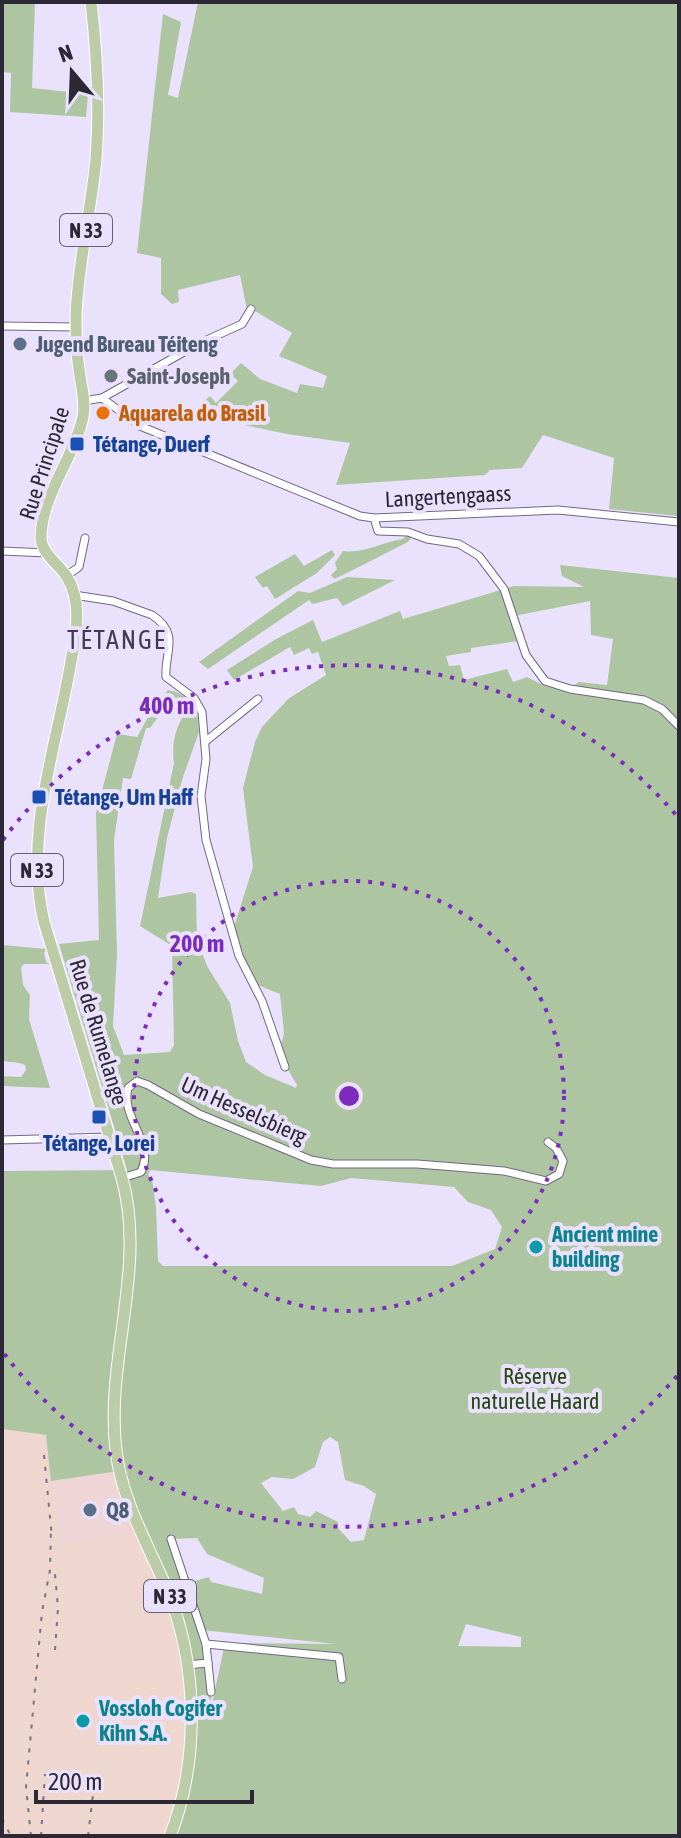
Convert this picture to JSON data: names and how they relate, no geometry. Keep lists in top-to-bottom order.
{
  "streets": {
    "main road": ["N 33", "Rue Principale", "Rue de Rumelange"],
    "street": ["Langertengaass", "Um Hesselsbierg"]
  },
  "crossings": [
    ["N 33", "Rue de Rumelange"],
    ["Rue Principale", "Rue de Rumelange"],
    ["Rue de Rumelange", "Um Hesselsbierg"]
  ],
  "districts": ["TÉTANGE"],
  "parks": ["Réserve naturelle Haard"],
  "places": {
    "other": [
      "Jugend Bureau Téiteng",
      "Saint-Joseph",
      "Aquarela do Brasil",
      "Ancient mine building",
      "Q8",
      "Vossloh Cogifer Kihn S.A."
    ],
    "transit": ["Tétange, Duerf", "Tétange, Um Haff", "Tétange, Lorei"]
  },
  "scale_bar": "200 m",
  "north": "top",
  "rings": ["400 m", "200 m"]
}
